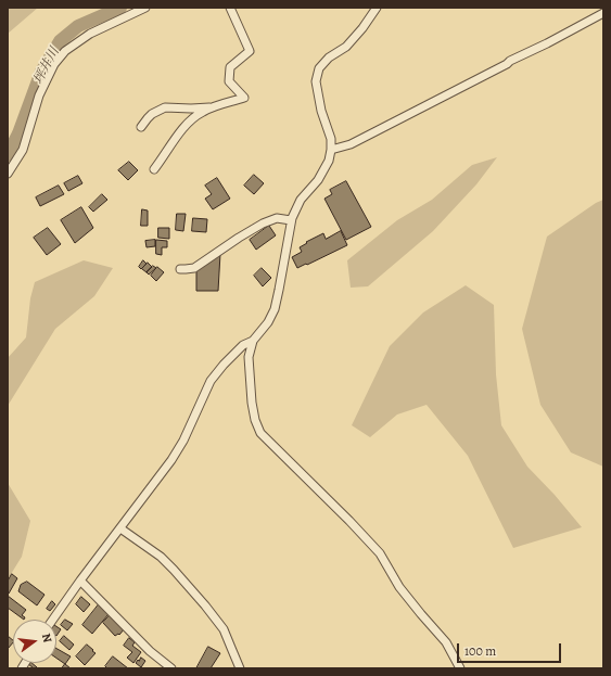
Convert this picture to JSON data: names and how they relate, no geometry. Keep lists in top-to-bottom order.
{
  "water": ["坪井川"],
  "scale_bar": "100 m",
  "north": "right"
}
